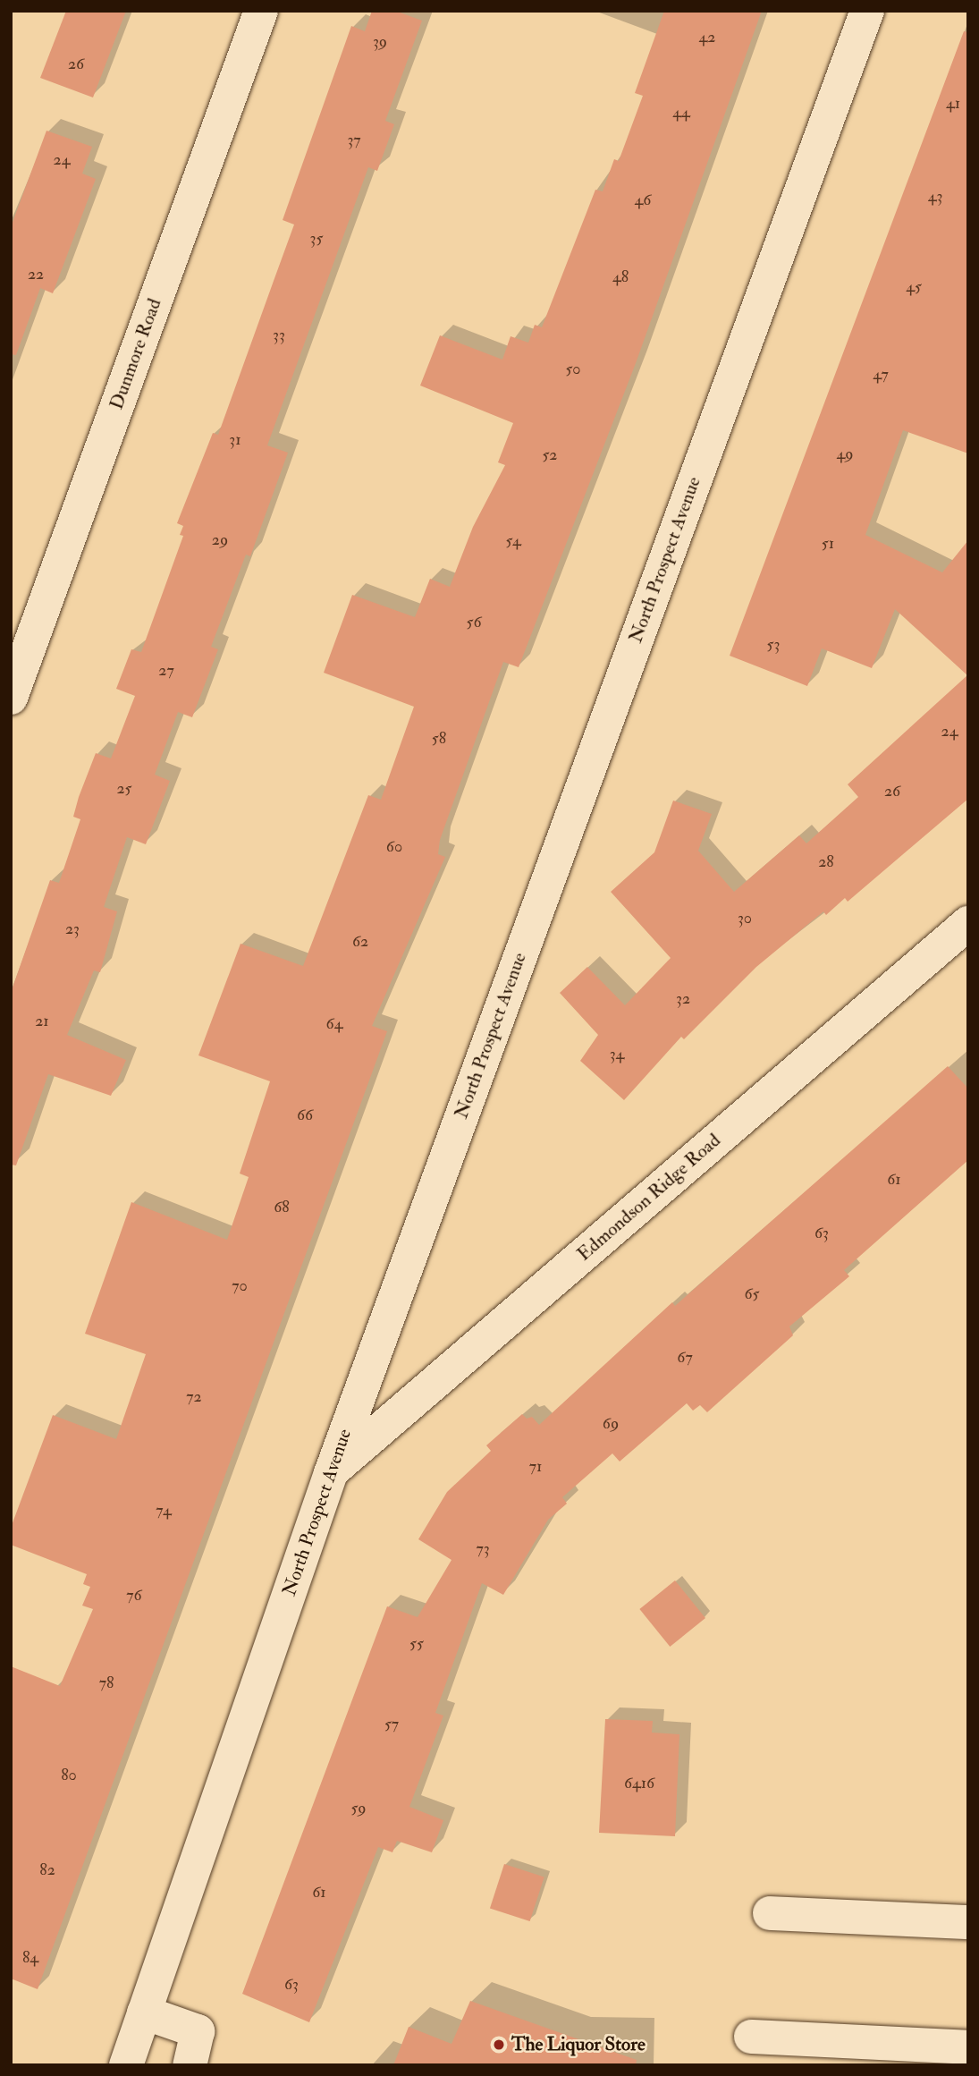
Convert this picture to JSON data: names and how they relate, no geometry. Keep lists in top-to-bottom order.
{
  "streets": {
    "street": ["Dunmore Road", "North Prospect Avenue", "Edmondson Ridge Road"]
  },
  "crossings": [
    ["North Prospect Avenue", "Edmondson Ridge Road"]
  ],
  "places": ["The Liquor Store"],
  "house_numbers": [
    "42",
    "39",
    "26",
    "41",
    "44",
    "37",
    "24",
    "43",
    "46",
    "35",
    "22",
    "48",
    "45",
    "33",
    "50",
    "47",
    "31",
    "49",
    "52",
    "29",
    "54",
    "51",
    "56",
    "53",
    "27",
    "24",
    "58",
    "25",
    "26",
    "60",
    "28",
    "30",
    "23",
    "62",
    "32",
    "21",
    "64",
    "34",
    "66",
    "61",
    "68",
    "63",
    "70",
    "65",
    "67",
    "72",
    "69",
    "71",
    "74",
    "73",
    "76",
    "55",
    "78",
    "57",
    "80",
    "6416",
    "59",
    "82",
    "61",
    "84",
    "63"
  ]
}
